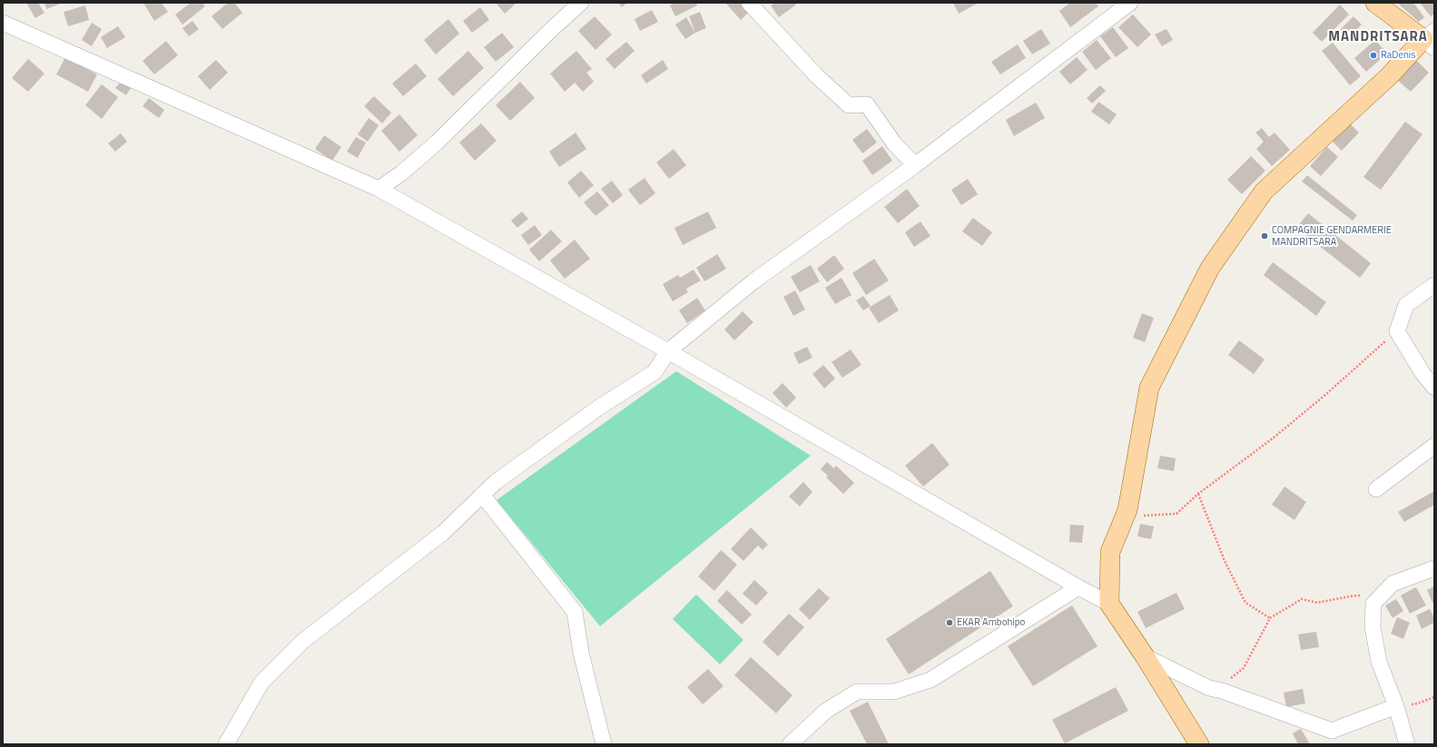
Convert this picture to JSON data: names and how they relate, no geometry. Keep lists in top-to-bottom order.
{
  "districts": ["MANDRITSARA"],
  "places": ["RaDenis", "COMPAGNIE GENDARMERIE MANDRITSARA", "EKAR Ambohipo"]
}
